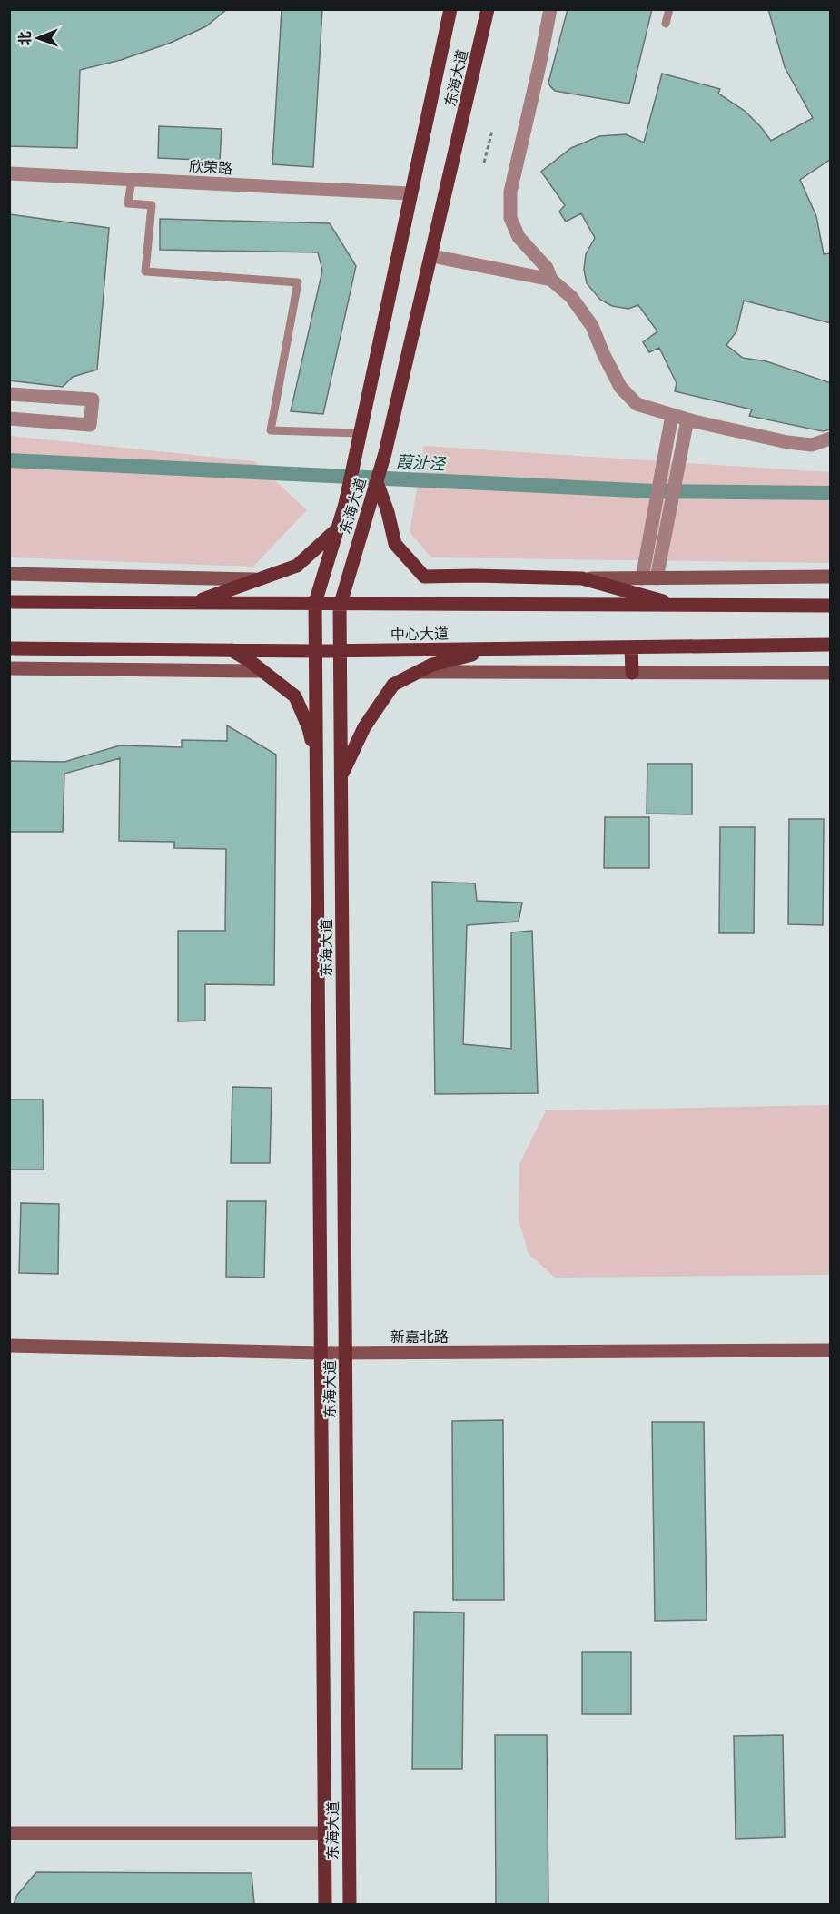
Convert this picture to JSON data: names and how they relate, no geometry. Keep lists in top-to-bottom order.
{
  "streets": {
    "main road": ["东海大道", "中心大道", "新嘉北路"],
    "street": ["欣荣路"]
  },
  "crossings": [
    ["东海大道", "欣荣路"],
    ["东海大道", "中心大道"],
    ["东海大道", "新嘉北路"]
  ],
  "water": ["葭沚泾"],
  "north": "left"
}
